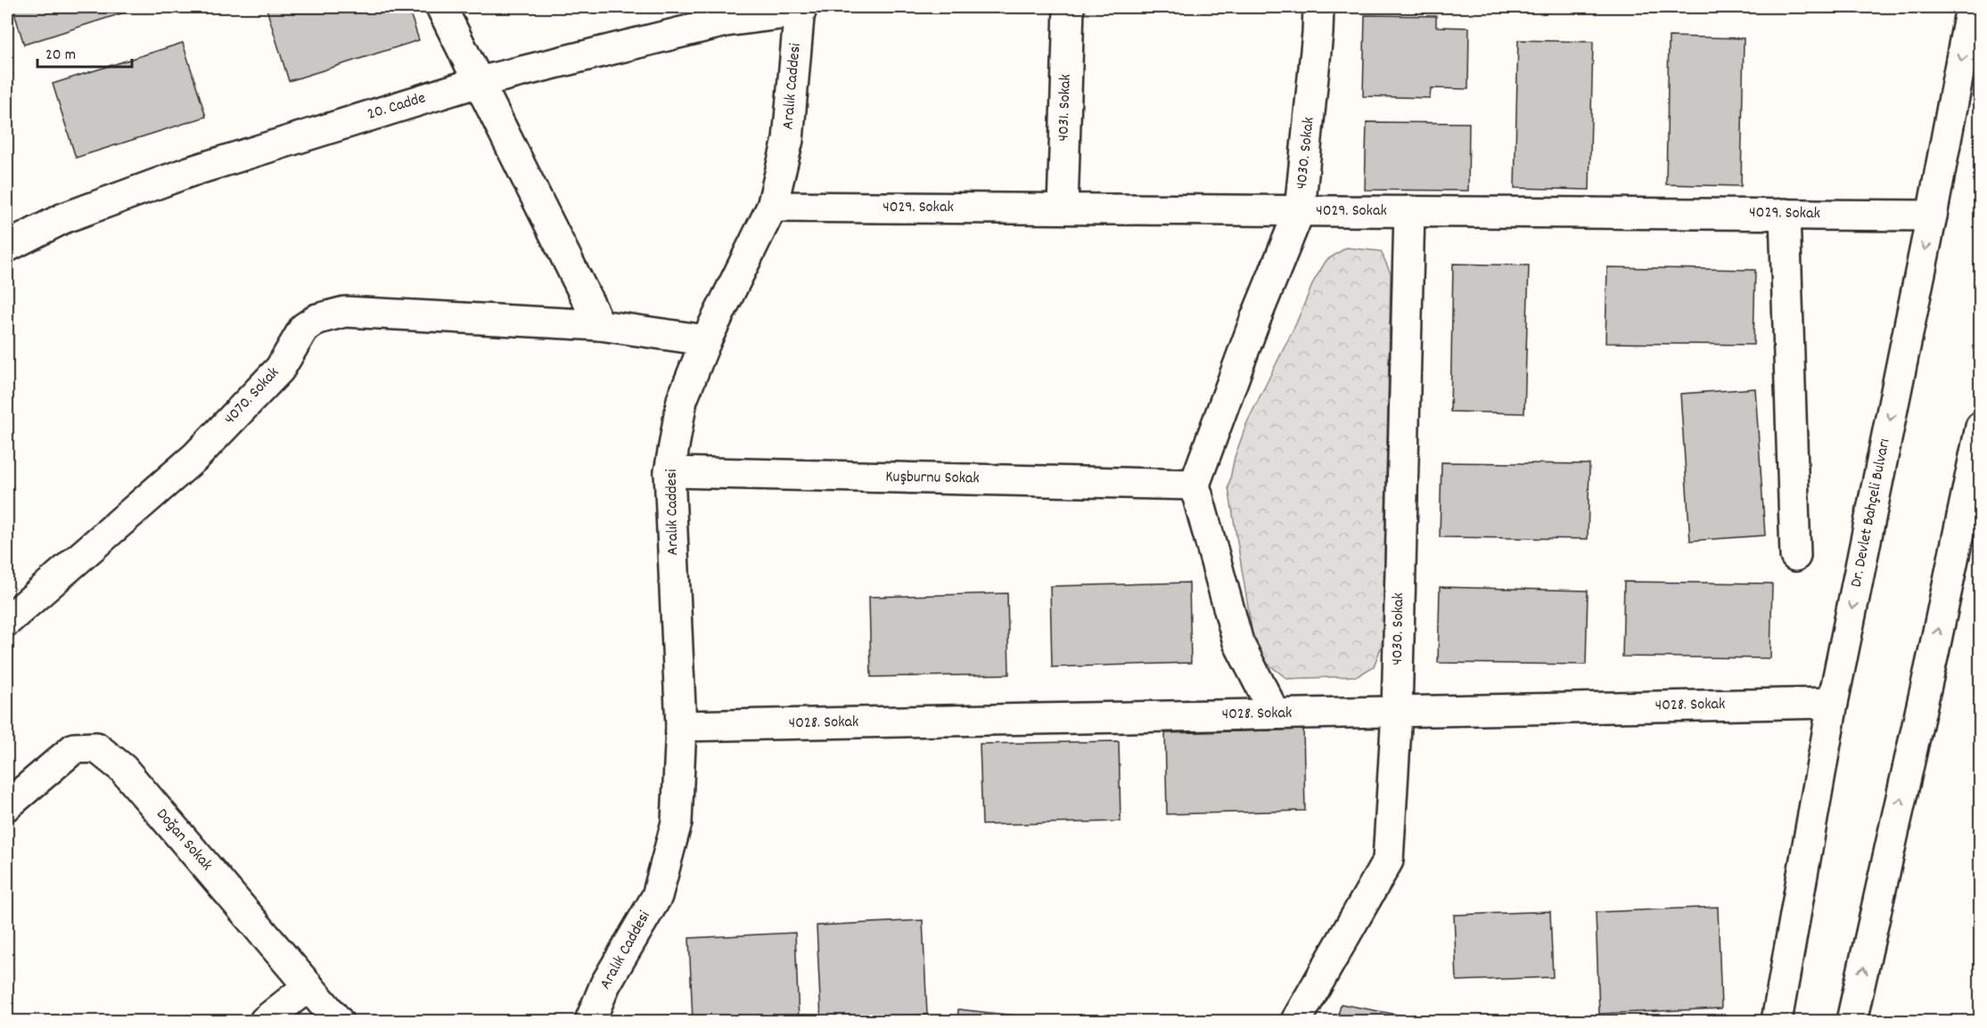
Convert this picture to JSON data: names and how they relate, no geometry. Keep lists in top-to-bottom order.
{
  "streets": {
    "street": [
      "Aralık Caddesi",
      "20. Cadde",
      "4031. Sokak",
      "4030. Sokak",
      "4029. Sokak",
      "4070. Sokak",
      "Kuşburnu Sokak",
      "Dr. Devlet Bahçeli Bulvarı",
      "4028. Sokak",
      "Doğan Sokak"
    ]
  },
  "crossings": [
    ["Aralık Caddesi", "20. Cadde"],
    ["Aralık Caddesi", "4029. Sokak"],
    ["Aralık Caddesi", "4070. Sokak"],
    ["Aralık Caddesi", "Kuşburnu Sokak"],
    ["Aralık Caddesi", "4028. Sokak"],
    ["4031. Sokak", "4029. Sokak"],
    ["4030. Sokak", "4029. Sokak"],
    ["4030. Sokak", "Kuşburnu Sokak"],
    ["4030. Sokak", "4028. Sokak"],
    ["4029. Sokak", "Dr. Devlet Bahçeli Bulvarı"],
    ["Dr. Devlet Bahçeli Bulvarı", "4028. Sokak"]
  ],
  "scale_bar": "20 m"
}
